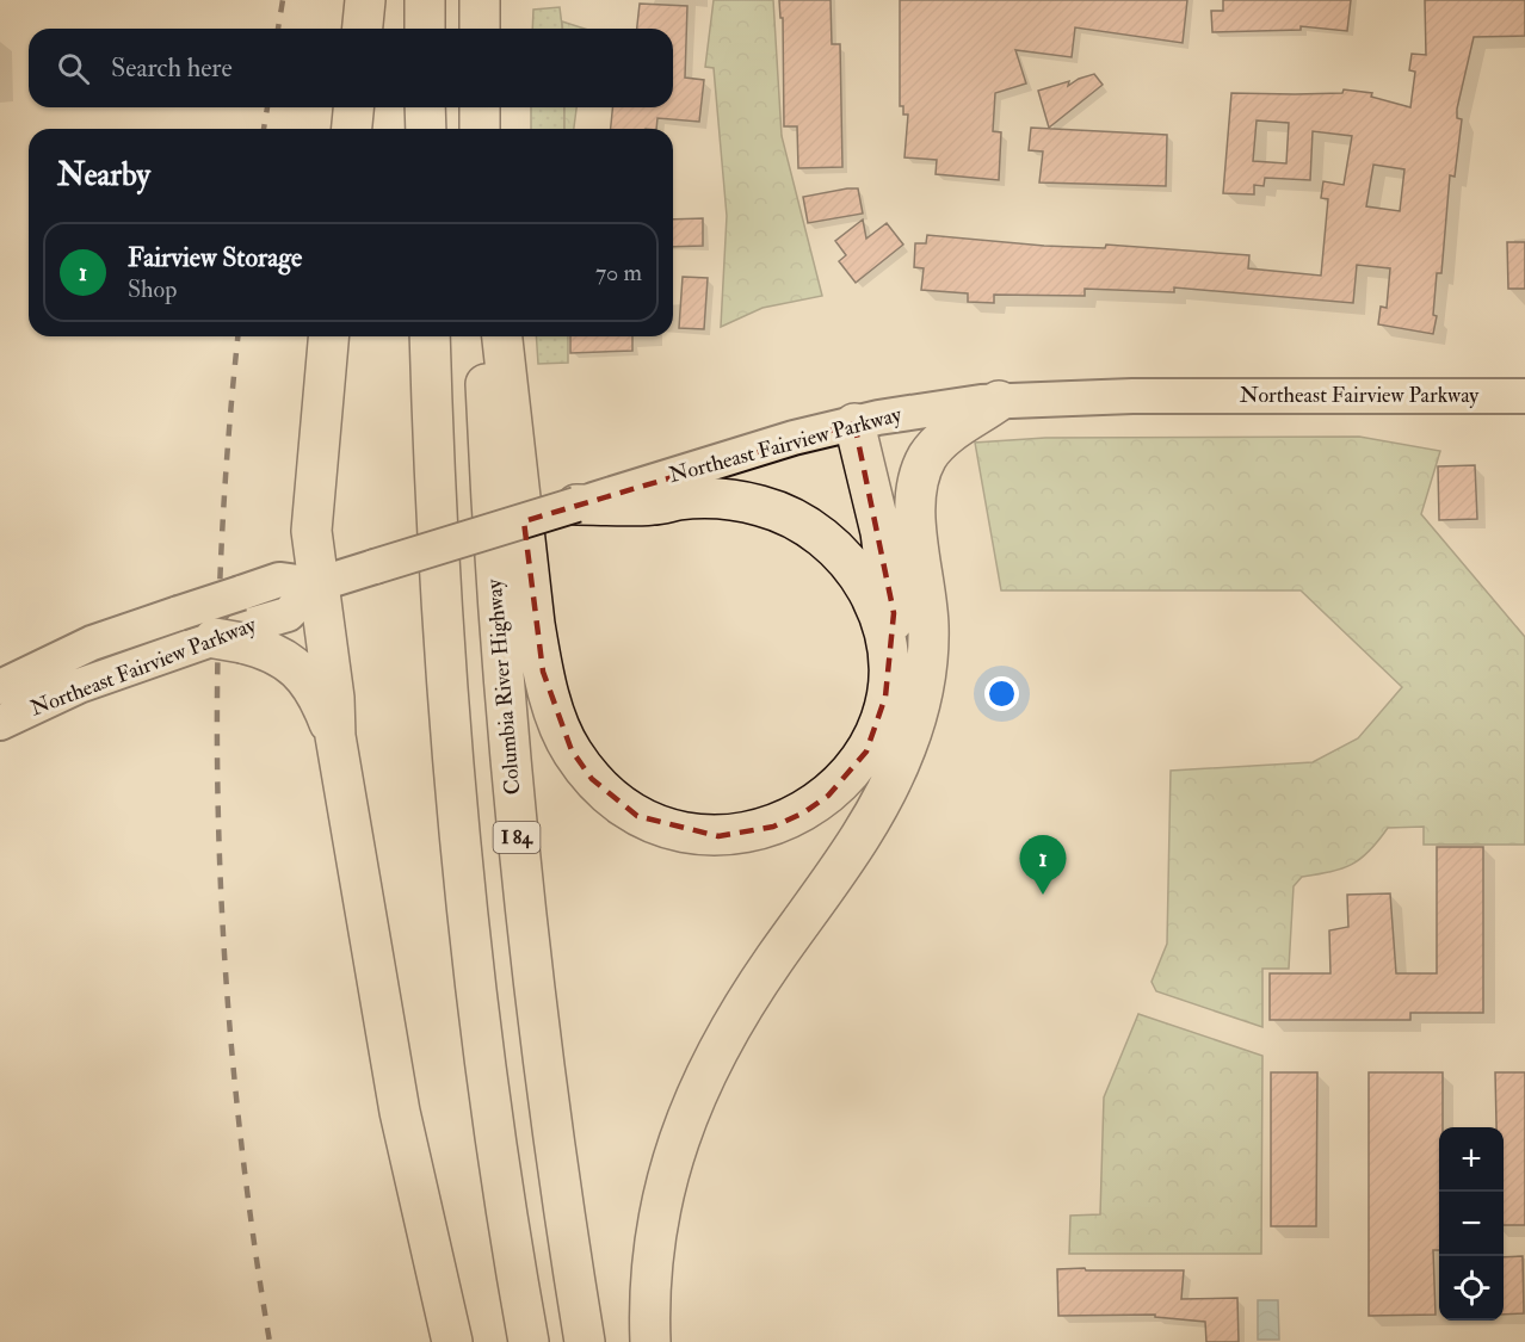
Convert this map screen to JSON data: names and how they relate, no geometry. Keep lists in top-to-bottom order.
{
  "streets": {
    "highway": ["Columbia River Highway", "I 84"],
    "main road": ["Northeast Fairview Parkway"]
  },
  "page": {
    "search": "Search here",
    "heading": "Nearby",
    "list": [
      {
        "mark": "1",
        "name": "Fairview Storage",
        "note": "Shop",
        "value": "70 m"
      }
    ],
    "pins": "1",
    "map_buttons": ["+", "−"]
  }
}
